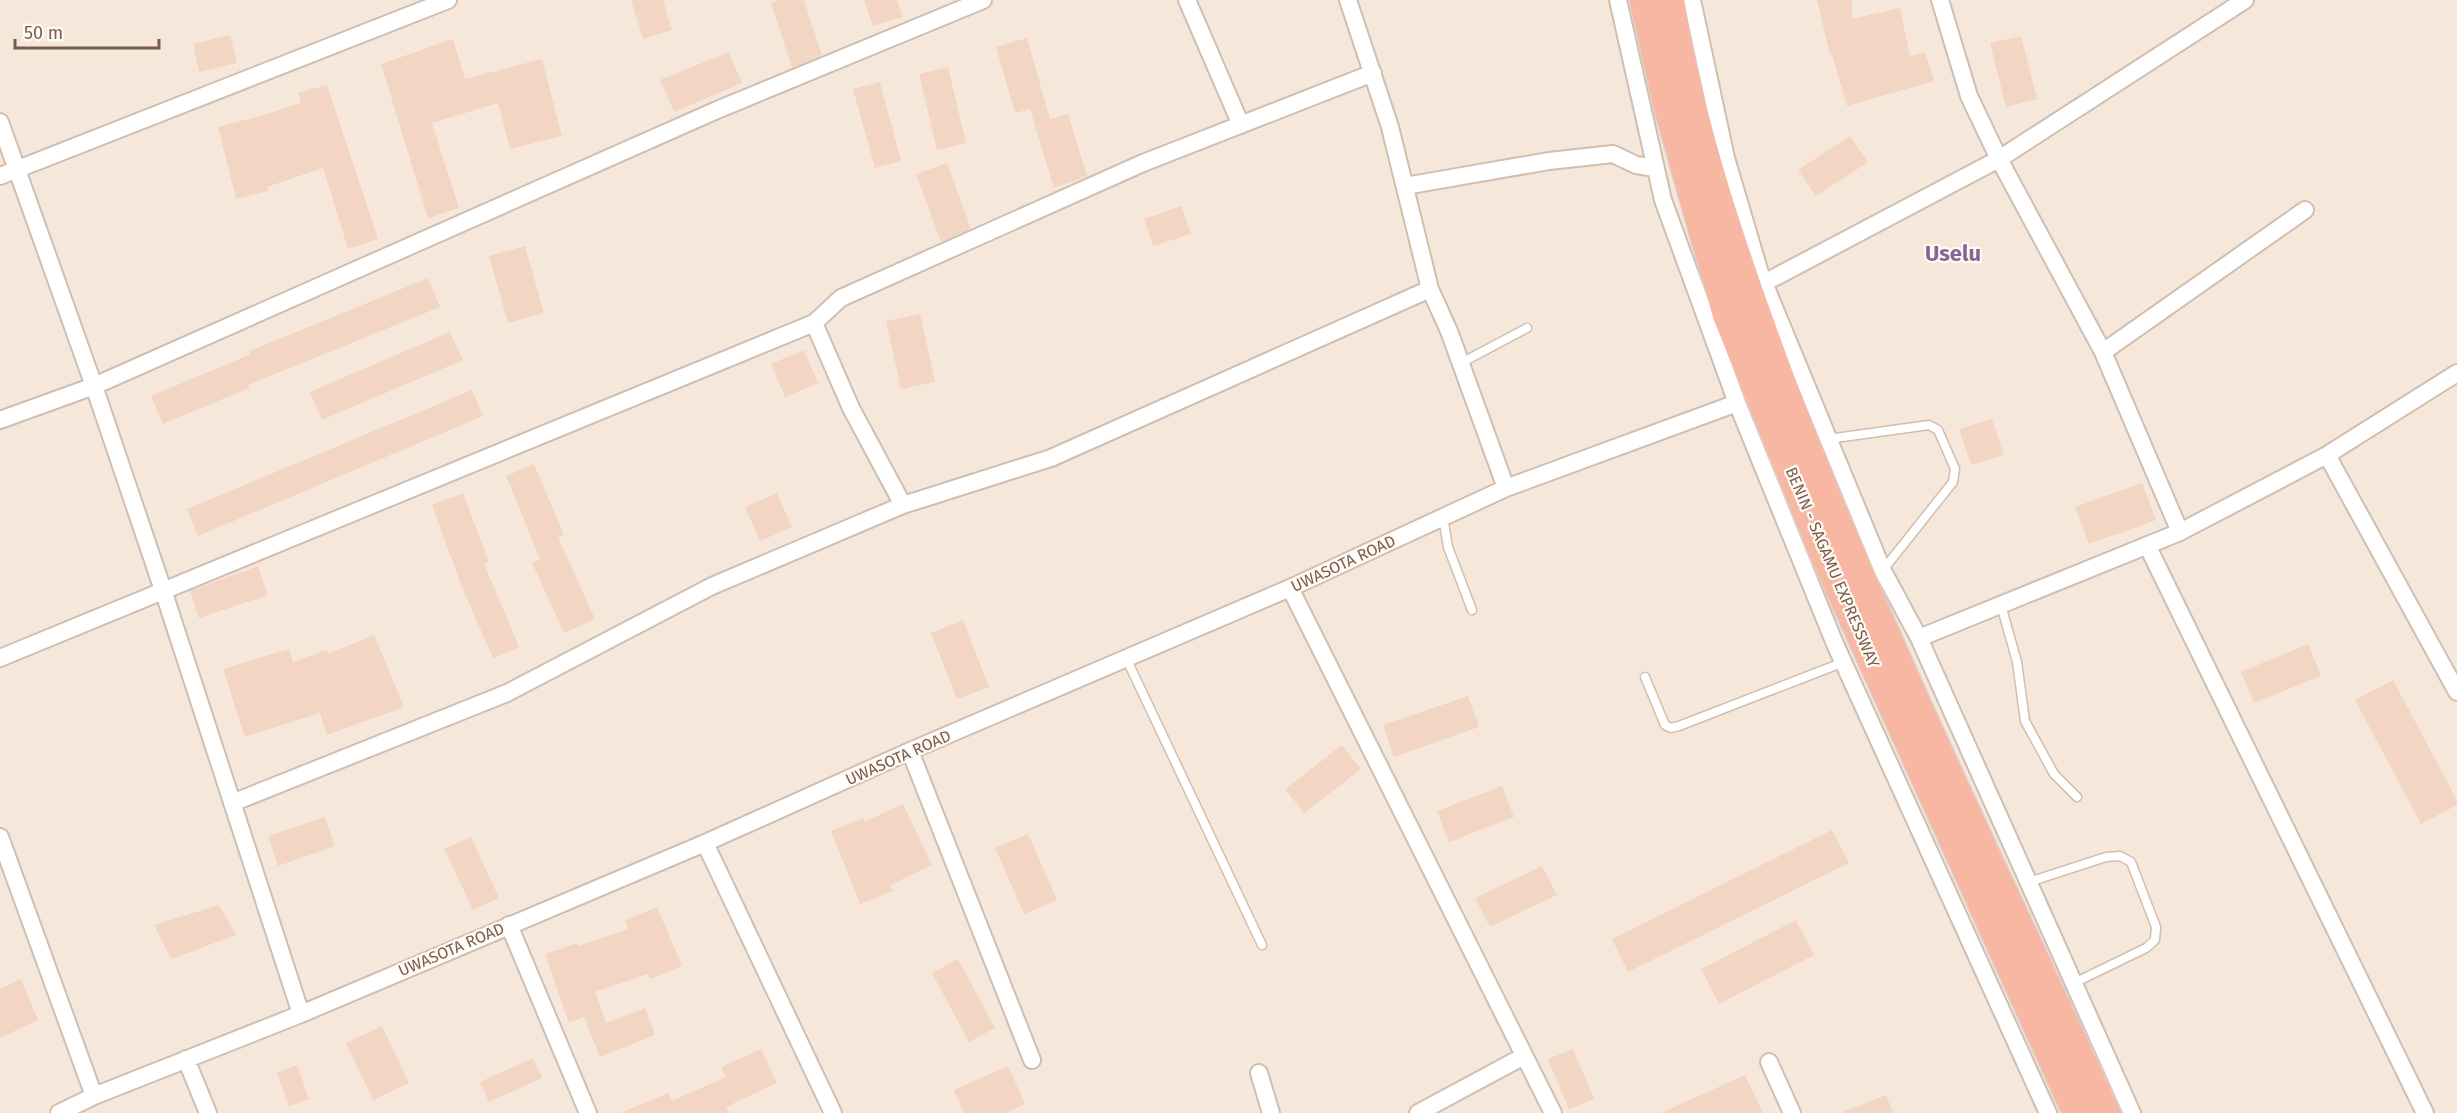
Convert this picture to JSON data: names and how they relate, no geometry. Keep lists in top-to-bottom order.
{
  "streets": {
    "highway": ["BENIN - SAGAMU EXPRESSWAY"],
    "street": ["UWASOTA ROAD"]
  },
  "districts": ["Uselu"],
  "scale_bar": "50 m"
}
